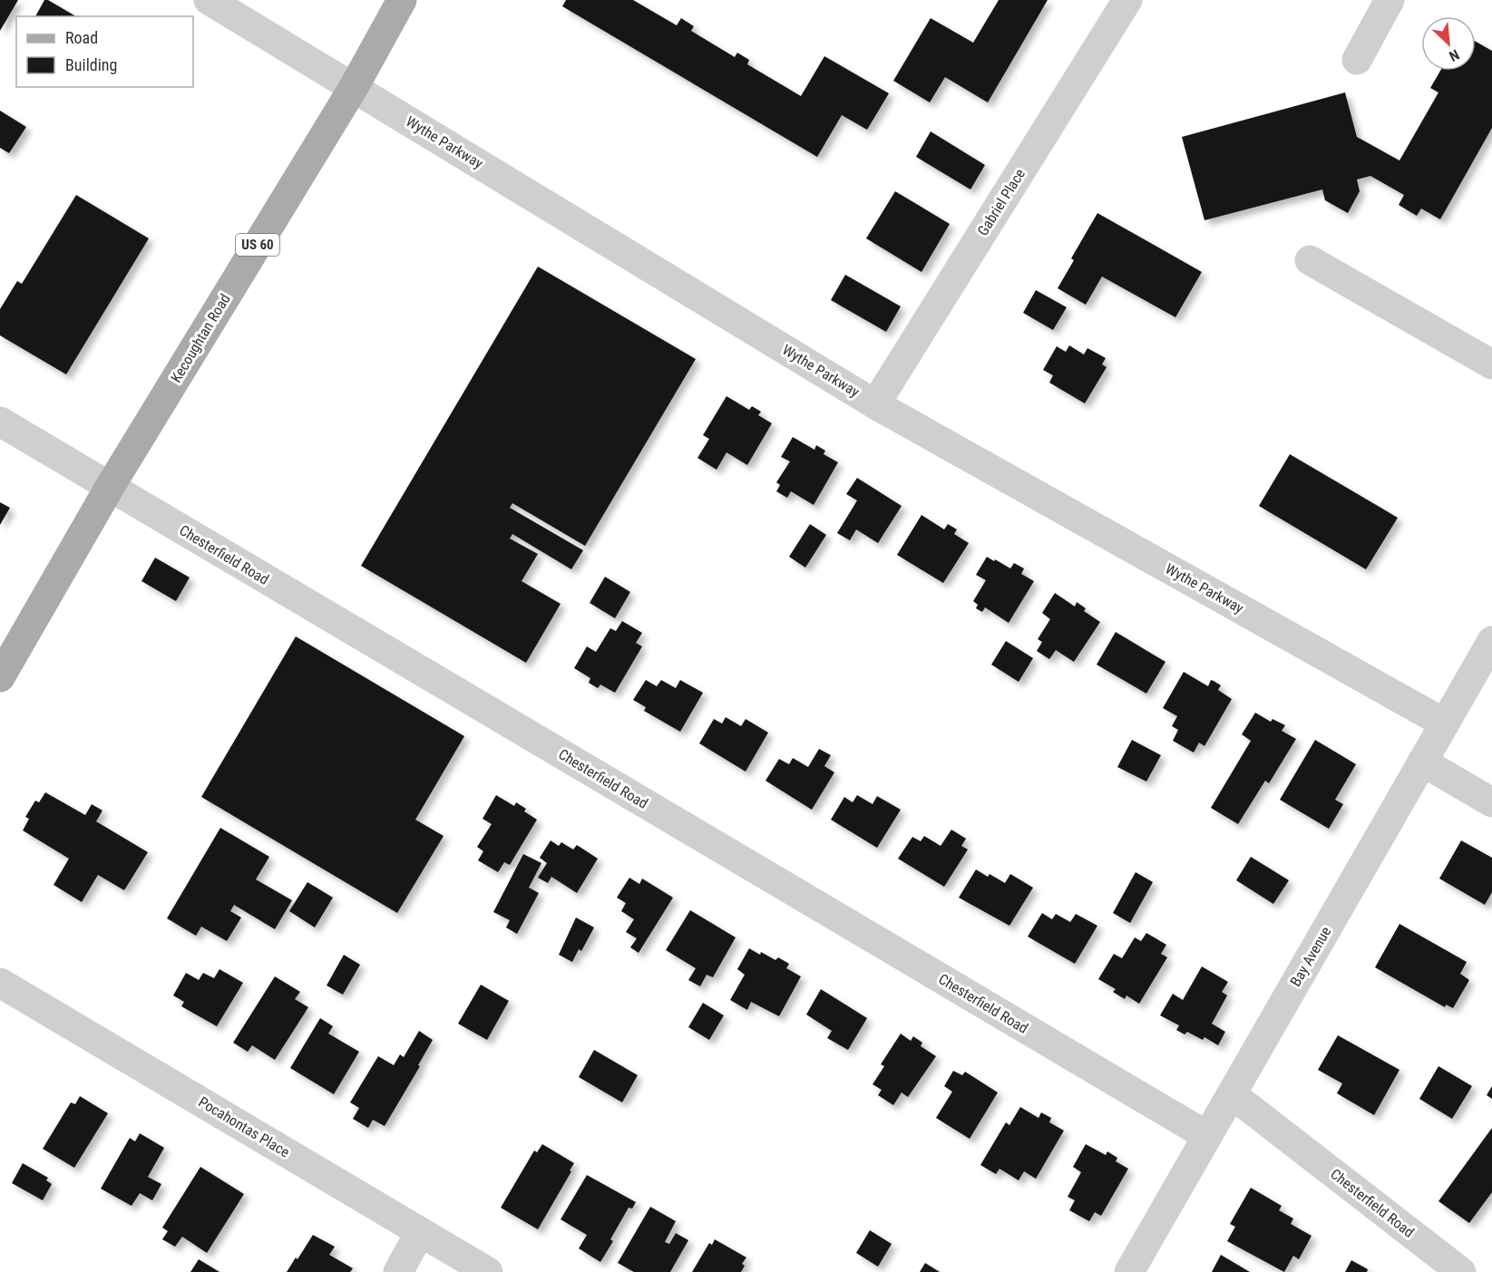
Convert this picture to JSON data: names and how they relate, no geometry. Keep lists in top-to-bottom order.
{
  "streets": {
    "main road": ["US 60", "Kecoughtan Road"],
    "street": [
      "Wythe Parkway",
      "Gabriel Place",
      "Chesterfield Road",
      "Bay Avenue",
      "Pocahontas Place"
    ]
  },
  "crossings": [
    ["Wythe Parkway", "Gabriel Place"],
    ["Wythe Parkway", "Kecoughtan Road"],
    ["Wythe Parkway", "Bay Avenue"],
    ["Kecoughtan Road", "Chesterfield Road"],
    ["Chesterfield Road", "Bay Avenue"]
  ],
  "legend": ["Road", "Building"],
  "north": "bottom right"
}
